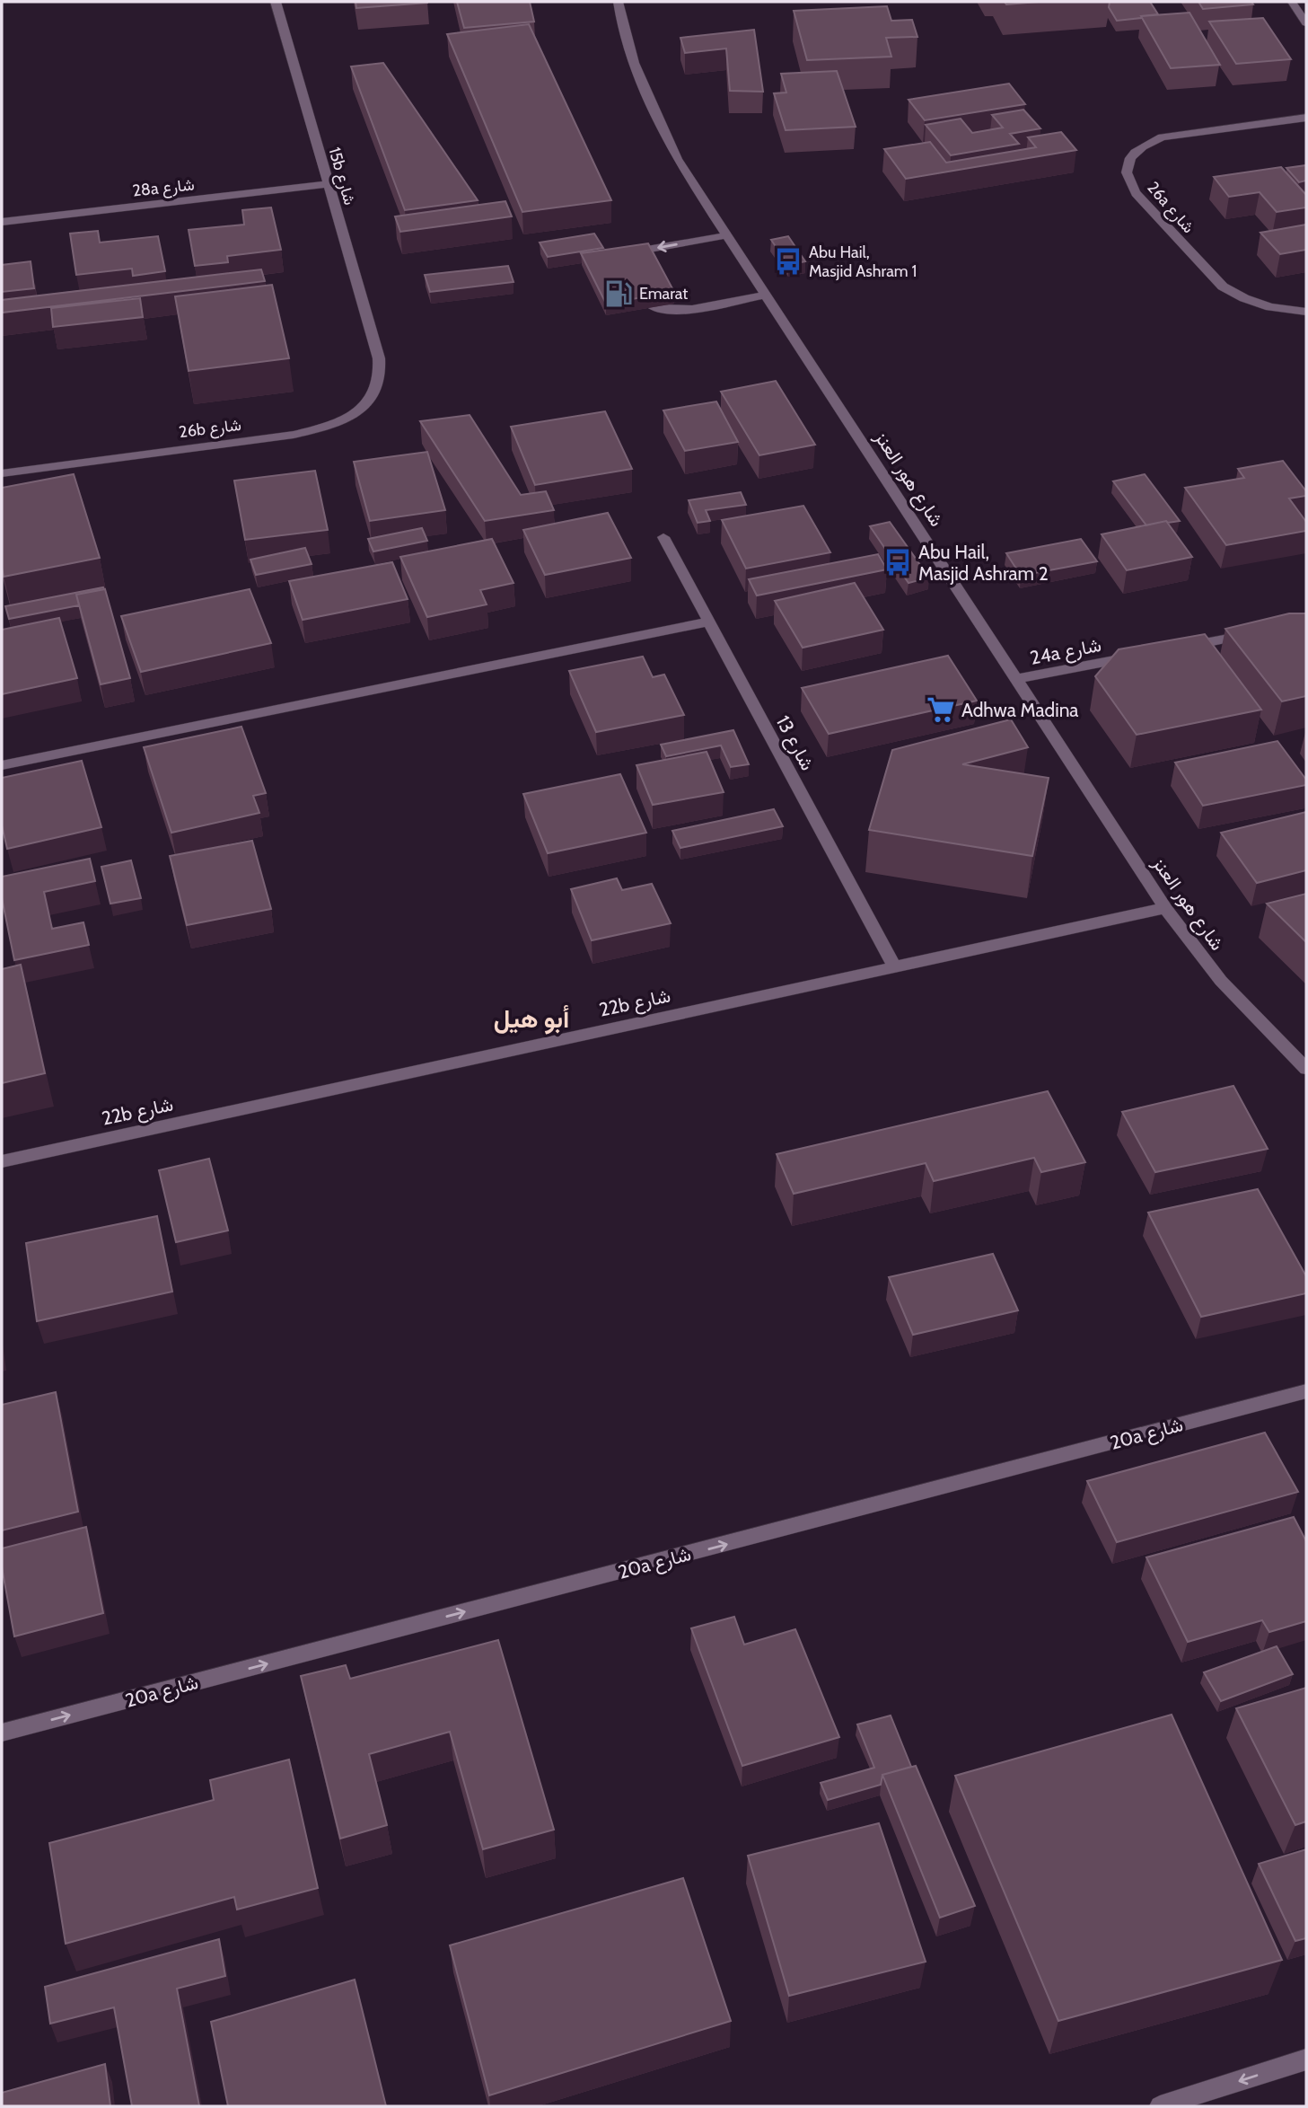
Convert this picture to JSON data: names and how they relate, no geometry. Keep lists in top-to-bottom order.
{
  "streets": {
    "street": [
      "15b شارع",
      "28a شارع",
      "26a شارع",
      "26b شارع",
      "شارع هور العنز",
      "24a شارع",
      "شارع 13",
      "22b شارع",
      "20a شارع"
    ]
  },
  "crossings": [
    ["15b شارع", "28a شارع"],
    ["15b شارع", "26b شارع"],
    ["شارع هور العنز", "24a شارع"],
    ["شارع هور العنز", "22b شارع"],
    ["شارع 13", "22b شارع"]
  ],
  "one_way": ["20a شارع"],
  "districts": ["أبو هيل"],
  "places": {
    "bus stop": ["Abu Hail, Masjid Ashram 1", "Abu Hail, Masjid Ashram 2"],
    "fuel station": ["Emarat"],
    "supermarket": ["Adhwa Madina"]
  }
}
